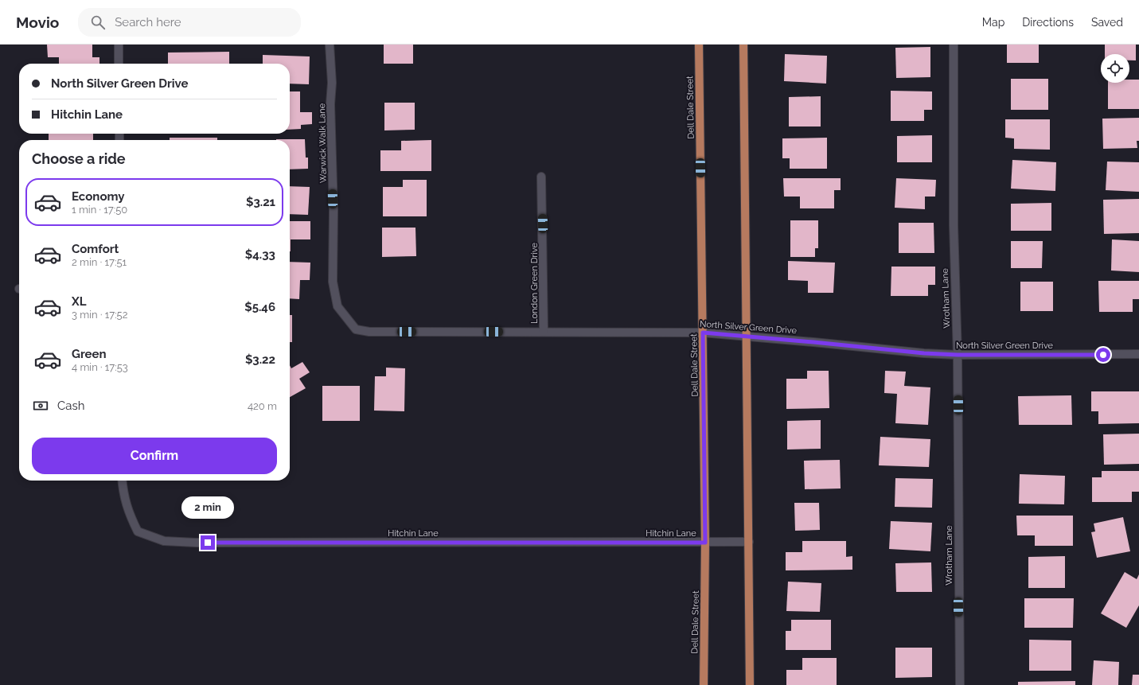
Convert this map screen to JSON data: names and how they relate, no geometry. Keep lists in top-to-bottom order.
{
  "streets": {
    "main road": ["Dell Dale Street"],
    "street": [
      "Warwick Walk Lane",
      "London Green Drive",
      "Wrotham Lane",
      "North Silver Green Drive",
      "Hitchin Lane"
    ]
  },
  "crossings": [
    ["Dell Dale Street", "North Silver Green Drive"],
    ["Dell Dale Street", "Hitchin Lane"],
    ["Warwick Walk Lane", "North Silver Green Drive"],
    ["London Green Drive", "North Silver Green Drive"],
    ["Wrotham Lane", "North Silver Green Drive"]
  ],
  "page": {
    "header": "Movio",
    "search": "Search here",
    "nav": ["Map", "Directions", "Saved"],
    "banner": ["North Silver Green Drive", "Hitchin Lane"],
    "heading": "Choose a ride",
    "list": [
      {
        "name": "Economy",
        "note": "1 min · 17:50",
        "value": "$3.21"
      },
      {
        "name": "Comfort",
        "note": "2 min · 17:51",
        "value": "$4.33"
      },
      {
        "name": "XL",
        "note": "3 min · 17:52",
        "value": "$5.46"
      },
      {
        "name": "Green",
        "note": "4 min · 17:53",
        "value": "$3.22"
      }
    ],
    "pay": ["Cash", "420 m"],
    "buttons": "Confirm",
    "bubble": "2 min"
  }
}
